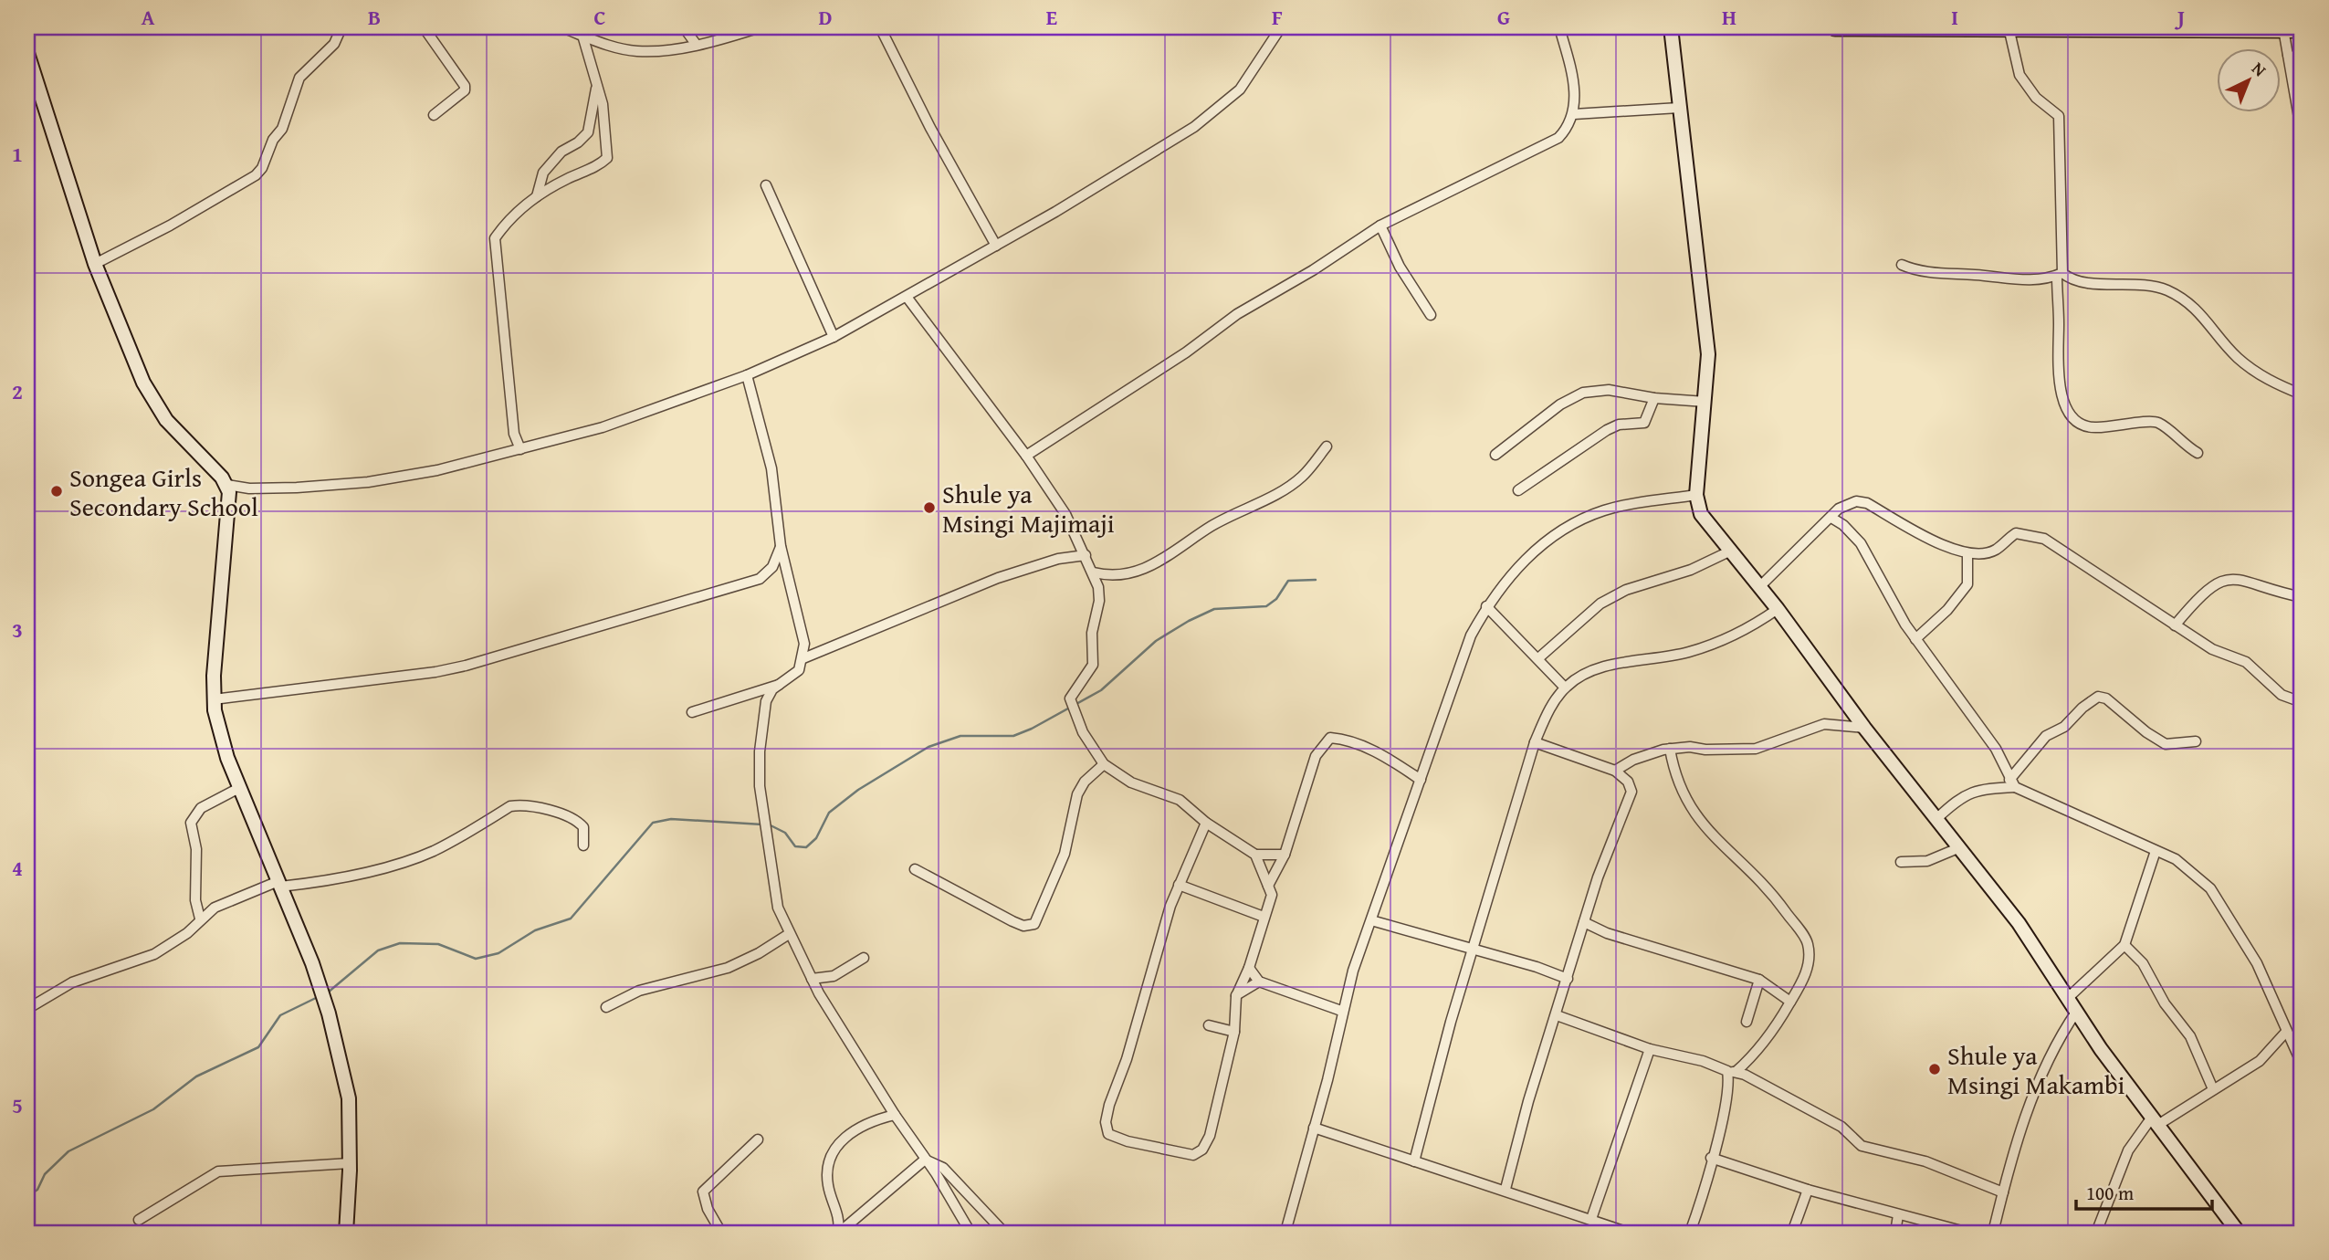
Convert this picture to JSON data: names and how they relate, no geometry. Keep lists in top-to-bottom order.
{
  "places": ["Songea Girls Secondary School", "Shule ya Msingi Majimaji", "Shule ya Msingi Makambi"],
  "scale_bar": "100 m",
  "north": "top right",
  "grid": {
    "columns": [
      "A",
      "B",
      "C",
      "D",
      "E",
      "F",
      "G",
      "H",
      "I",
      "J"
    ],
    "rows": [
      "1",
      "2",
      "3",
      "4",
      "5"
    ]
  }
}
